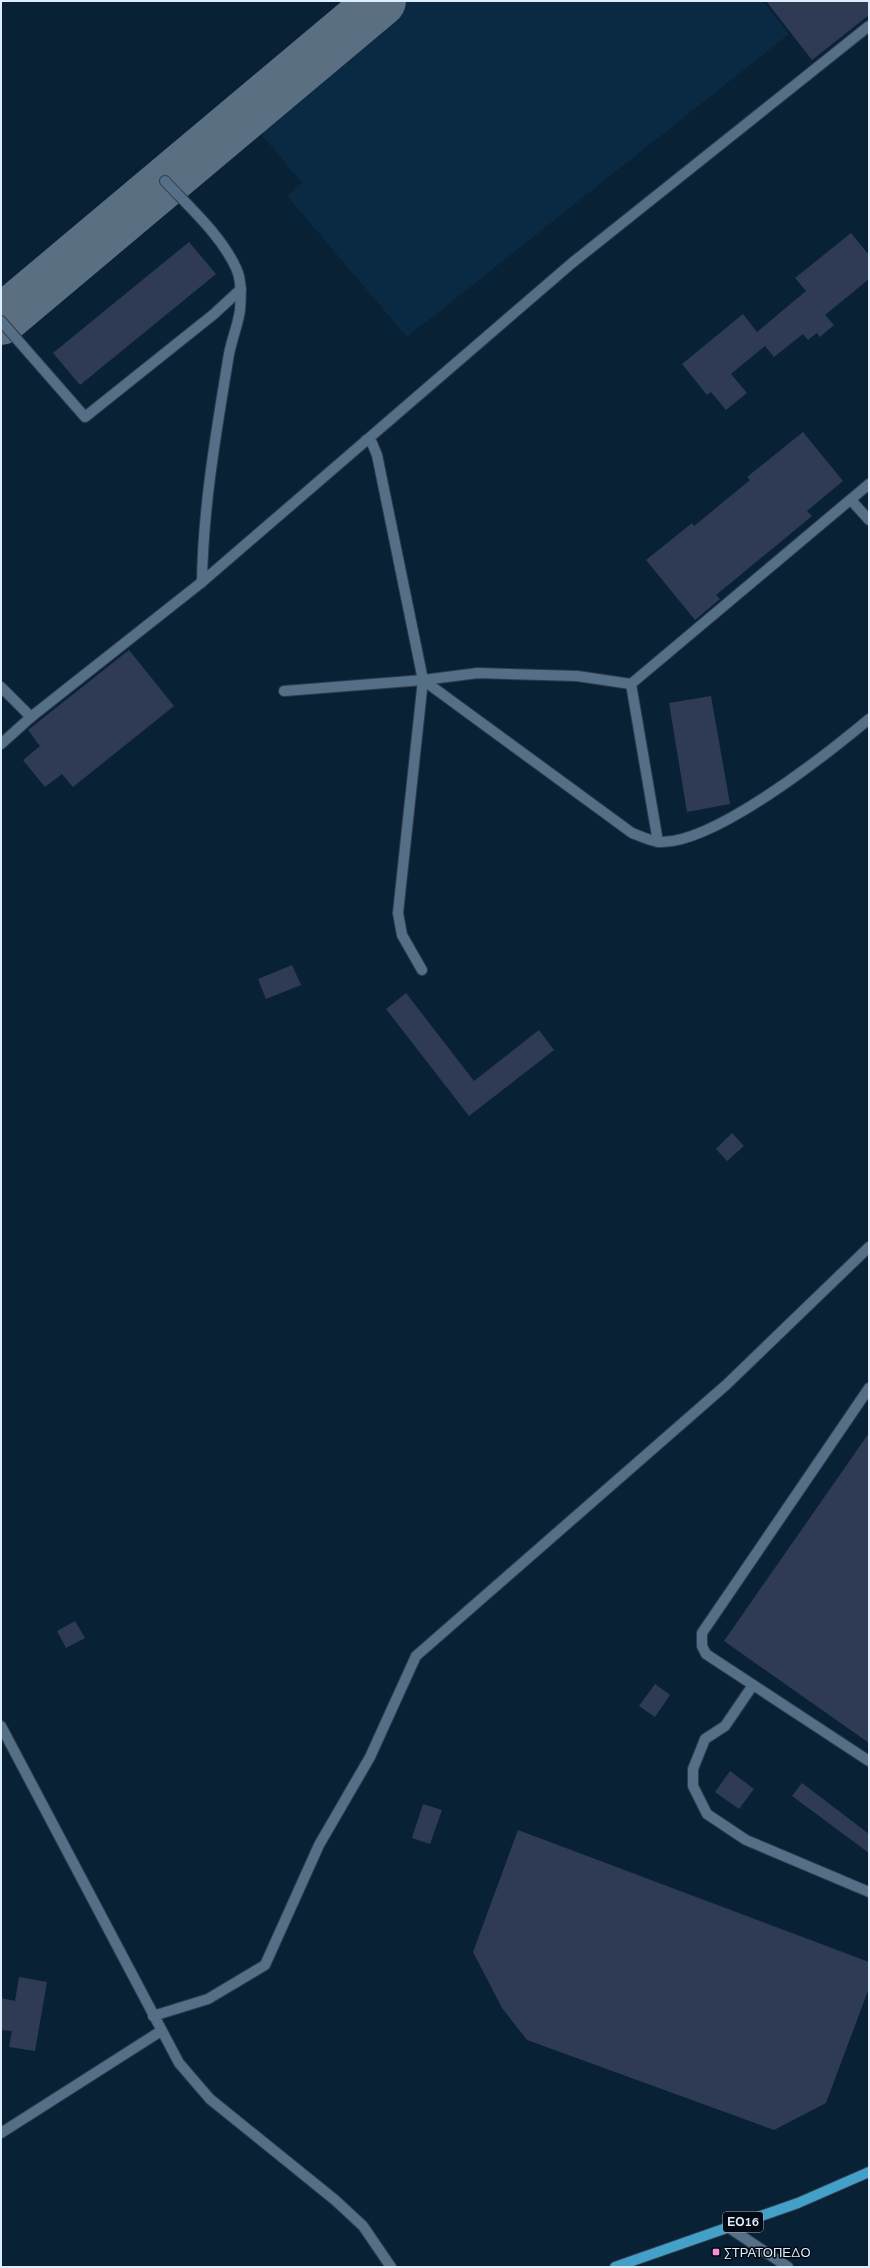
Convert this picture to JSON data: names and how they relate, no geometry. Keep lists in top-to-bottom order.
{
  "streets": {
    "main road": ["ΕΟ16"]
  },
  "places": {
    "transit": ["ΣΤΡΑΤΟΠΕΔΟ"]
  }
}
